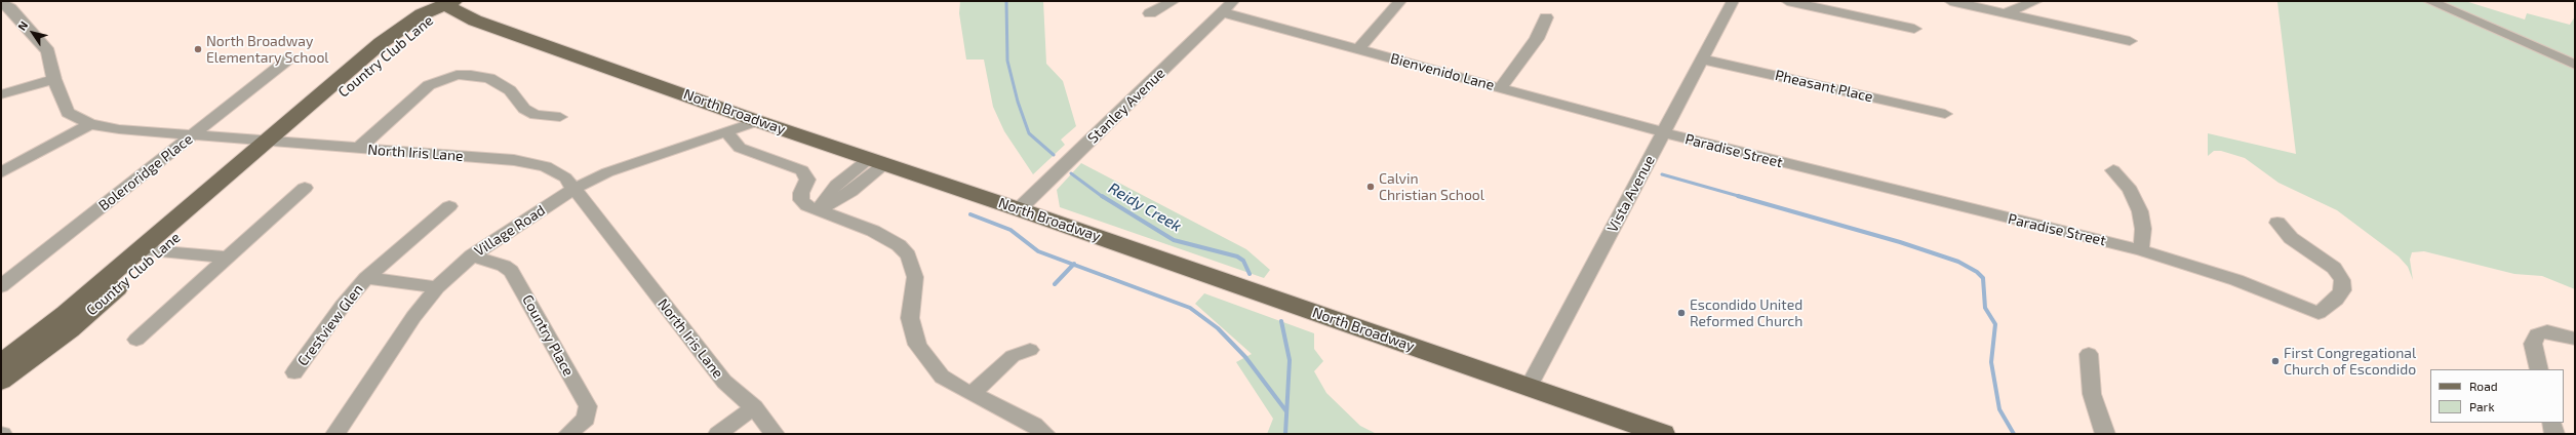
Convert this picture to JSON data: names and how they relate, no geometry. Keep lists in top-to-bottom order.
{
  "streets": {
    "main road": ["Country Club Lane", "North Broadway"],
    "street": [
      "Bienvenido Lane",
      "Pheasant Place",
      "Stanley Avenue",
      "Paradise Street",
      "North Iris Lane",
      "Boleroridge Place",
      "Vista Avenue",
      "Village Road",
      "Crestview Glen",
      "Country Place"
    ]
  },
  "crossings": [
    ["Country Club Lane", "North Broadway"],
    ["Country Club Lane", "North Iris Lane"],
    ["Bienvenido Lane", "Stanley Avenue"],
    ["Bienvenido Lane", "Paradise Street"],
    ["Bienvenido Lane", "Vista Avenue"],
    ["Pheasant Place", "Vista Avenue"],
    ["Stanley Avenue", "North Broadway"],
    ["North Broadway", "Vista Avenue"],
    ["North Broadway", "Village Road"],
    ["Paradise Street", "Vista Avenue"],
    ["North Iris Lane", "Boleroridge Place"],
    ["North Iris Lane", "Village Road"],
    ["Village Road", "Crestview Glen"],
    ["Village Road", "Country Place"]
  ],
  "water": ["Reidy Creek"],
  "places": [
    "North Broadway Elementary School",
    "Calvin Christian School",
    "Escondido United Reformed Church",
    "First Congregational Church of Escondido"
  ],
  "legend": ["Road", "Park"],
  "north": "top left"
}
